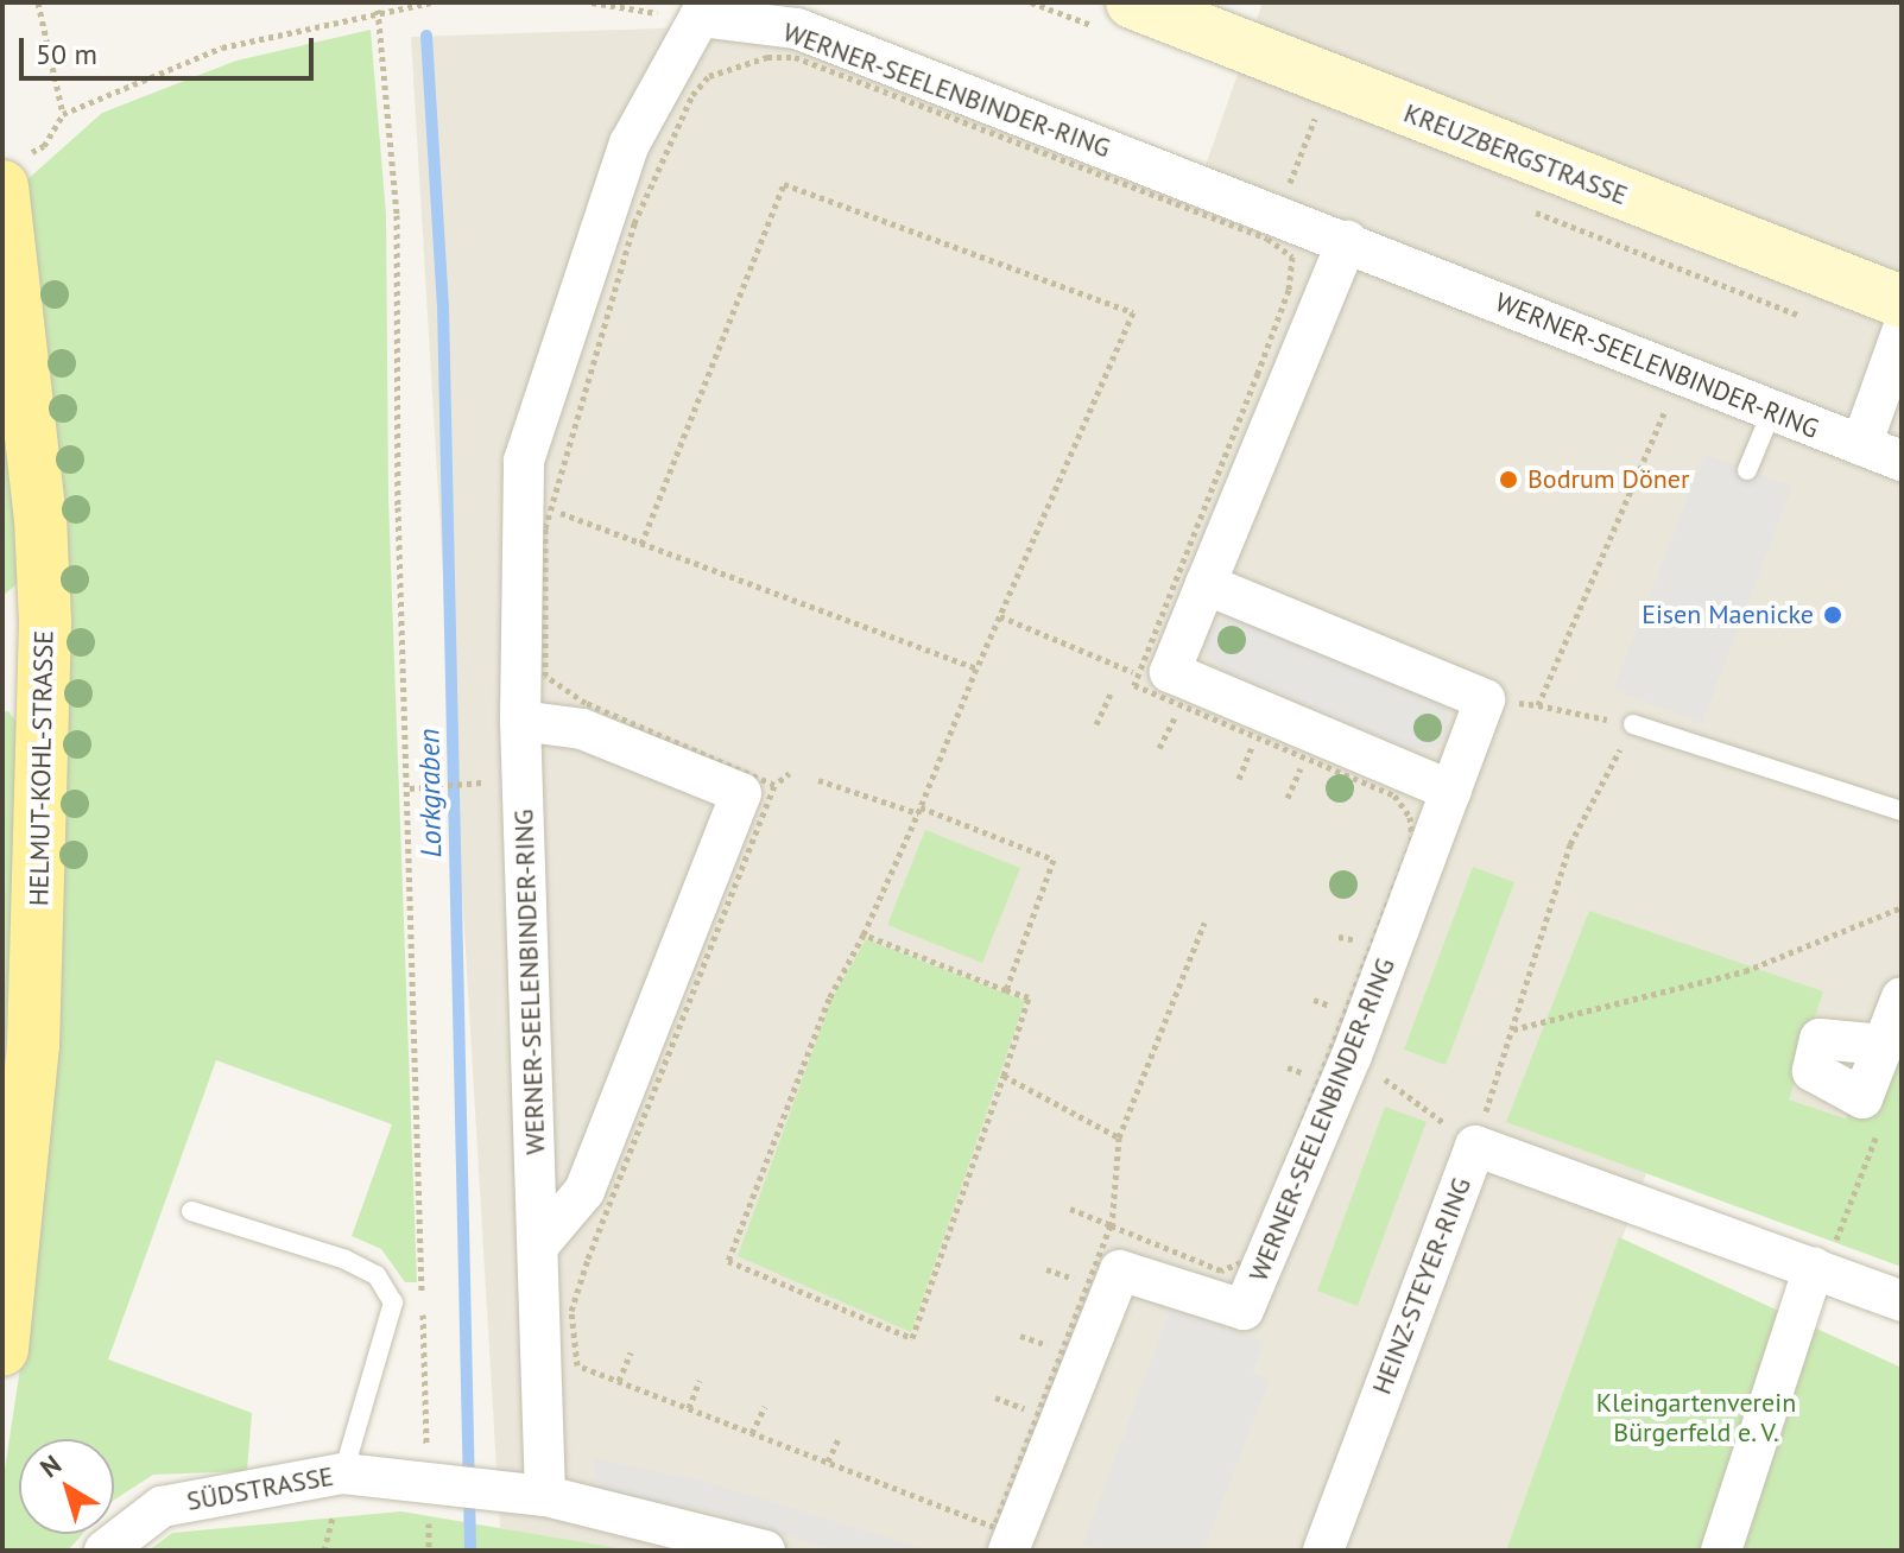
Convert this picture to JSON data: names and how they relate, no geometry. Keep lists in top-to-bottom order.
{
  "streets": {
    "main road": ["HELMUT-KOHL-STRASSE"],
    "street": [
      "WERNER-SEELENBINDER-RING",
      "KREUZBERGSTRASSE",
      "HEINZ-STEYER-RING",
      "SÜDSTRASSE"
    ]
  },
  "crossings": [
    ["WERNER-SEELENBINDER-RING", "SÜDSTRASSE"]
  ],
  "water": ["Lorkgraben"],
  "parks": ["Kleingartenverein Bürgerfeld e. V."],
  "places": ["Bodrum Döner", "Eisen Maenicke"],
  "scale_bar": "50 m",
  "north": "top left"
}
